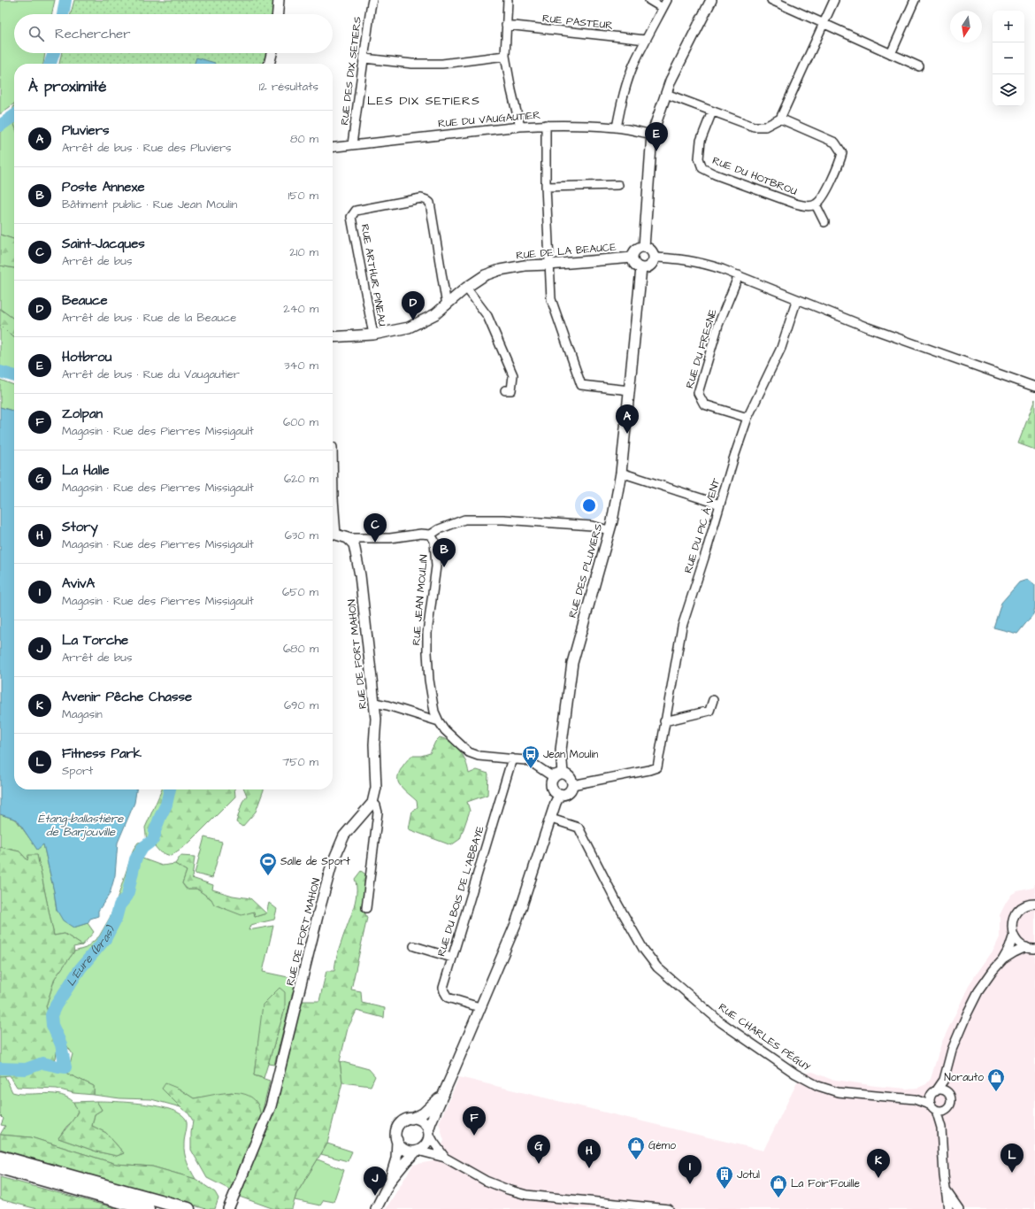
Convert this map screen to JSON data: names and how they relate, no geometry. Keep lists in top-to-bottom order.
{
  "streets": {
    "street": [
      "RUE PASTEUR",
      "RUE DES DIX SETIERS",
      "RUE DU VAUGAUTIER",
      "RUE DU HOTBROU",
      "RUE DE LA BEAUCE",
      "RUE ARTHUR PINEAU",
      "RUE DU FRESNE",
      "RUE DU PIC À VENT",
      "RUE DES PLUVIERS",
      "RUE JEAN MOULIN",
      "RUE DE FORT MAHON",
      "RUE DU BOIS DE L'ABBAYE",
      "RUE CHARLES PÉGUY"
    ]
  },
  "crossings": [
    ["RUE DES DIX SETIERS", "RUE DU VAUGAUTIER"],
    ["RUE DE LA BEAUCE", "RUE ARTHUR PINEAU"],
    ["RUE DE LA BEAUCE", "RUE DES PLUVIERS"],
    ["RUE DU FRESNE", "RUE DU PIC À VENT"],
    ["RUE DU PIC À VENT", "RUE DES PLUVIERS"],
    ["RUE DU PIC À VENT", "RUE JEAN MOULIN"],
    ["RUE DES PLUVIERS", "RUE JEAN MOULIN"],
    ["RUE JEAN MOULIN", "RUE DU BOIS DE L'ABBAYE"]
  ],
  "districts": ["LES DIX SETIERS"],
  "water": ["Étang-ballastière de Barjouville", "L'Eure (bras)"],
  "places": {
    "bus stop": ["Jean Moulin"],
    "sports": ["Salle de Sport"],
    "shop": ["Norauto", "Gémo", "La Foir'Fouille"],
    "building": ["Jotul"]
  },
  "north": "bottom",
  "page": {
    "map_buttons": ["+", "−"],
    "search": "Rechercher",
    "heading": ["À proximité", "12 résultats"],
    "list": [
      {
        "mark": "A",
        "name": "Pluviers",
        "note": "Arrêt de bus · Rue des Pluviers",
        "value": "80 m"
      },
      {
        "mark": "B",
        "name": "Poste Annexe",
        "note": "Bâtiment public · Rue Jean Moulin",
        "value": "150 m"
      },
      {
        "mark": "C",
        "name": "Saint-Jacques",
        "note": "Arrêt de bus",
        "value": "210 m"
      },
      {
        "mark": "D",
        "name": "Beauce",
        "note": "Arrêt de bus · Rue de la Beauce",
        "value": "240 m"
      },
      {
        "mark": "E",
        "name": "Hotbrou",
        "note": "Arrêt de bus · Rue du Vaugautier",
        "value": "340 m"
      },
      {
        "mark": "F",
        "name": "Zolpan",
        "note": "Magasin · Rue des Pierres Missigault",
        "value": "600 m"
      },
      {
        "mark": "G",
        "name": "La Halle",
        "note": "Magasin · Rue des Pierres Missigault",
        "value": "620 m"
      },
      {
        "mark": "H",
        "name": "Story",
        "note": "Magasin · Rue des Pierres Missigault",
        "value": "630 m"
      },
      {
        "mark": "I",
        "name": "AvivA",
        "note": "Magasin · Rue des Pierres Missigault",
        "value": "650 m"
      },
      {
        "mark": "J",
        "name": "La Torche",
        "note": "Arrêt de bus",
        "value": "680 m"
      },
      {
        "mark": "K",
        "name": "Avenir Pêche Chasse",
        "note": "Magasin",
        "value": "690 m"
      },
      {
        "mark": "L",
        "name": "Fitness Park",
        "note": "Sport",
        "value": "750 m"
      }
    ],
    "pins": [
      "E",
      "D",
      "A",
      "C",
      "B",
      "F",
      "G",
      "H",
      "L",
      "K",
      "I",
      "J"
    ]
  }
}
